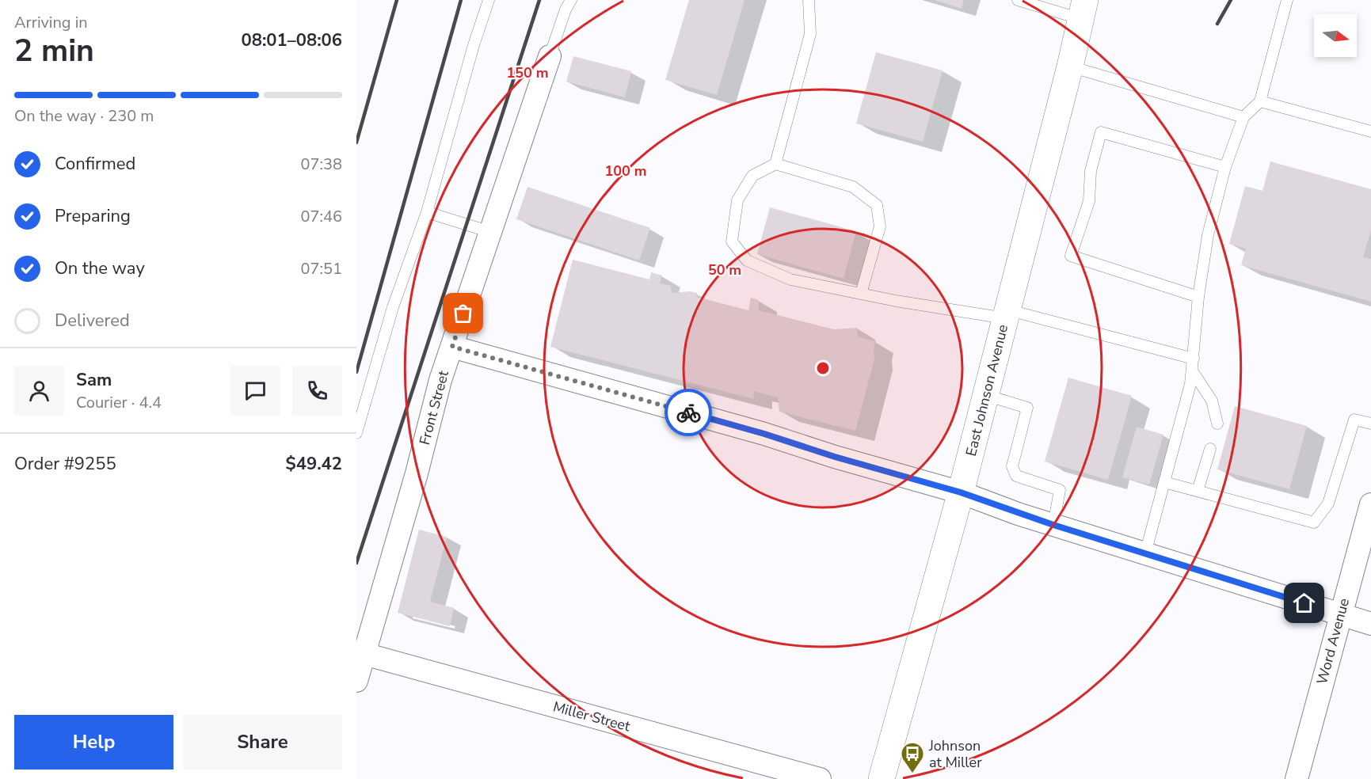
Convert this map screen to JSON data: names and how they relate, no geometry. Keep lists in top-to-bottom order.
{
  "streets": {
    "main road": ["East Johnson Avenue"],
    "street": ["Front Street", "Word Avenue", "Miller Street"]
  },
  "crossings": [
    ["Front Street", "Miller Street"]
  ],
  "places": {
    "bus stop": ["Johnson at Miller"]
  },
  "north": "right",
  "page": {
    "heading": ["2 min", "Arriving in", "08:01–08:06"],
    "panel": [
      "Sam",
      "Courier · 4.4",
      "Order #9255",
      "$49.42"
    ],
    "bar": "On the way · 230 m",
    "list": [
      ["Confirmed", "07:38"],
      ["Preparing", "07:46"],
      ["On the way", "07:51"],
      "Delivered"
    ],
    "buttons": ["Help", "Share"]
  },
  "rings": ["150 m", "100 m", "50 m"]
}
